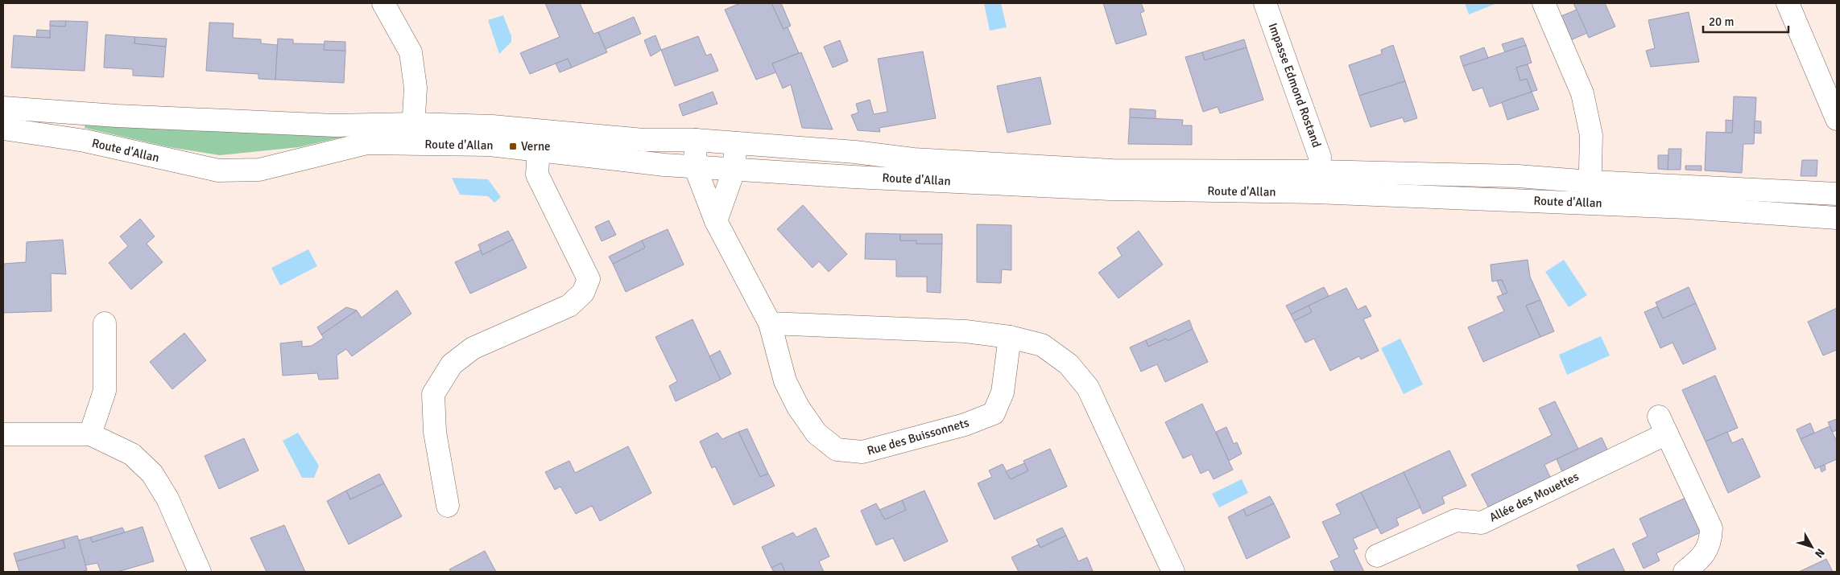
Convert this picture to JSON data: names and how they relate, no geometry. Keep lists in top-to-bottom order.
{
  "streets": {
    "street": [
      "Impasse Edmond Rostand",
      "Route d'Allan",
      "Rue des Buissonnets",
      "Allée des Mouettes"
    ]
  },
  "crossings": [
    ["Impasse Edmond Rostand", "Route d'Allan"],
    ["Route d'Allan", "Rue des Buissonnets"]
  ],
  "places": {
    "transit": ["Verne"]
  },
  "scale_bar": "20 m",
  "north": "bottom right"
}
